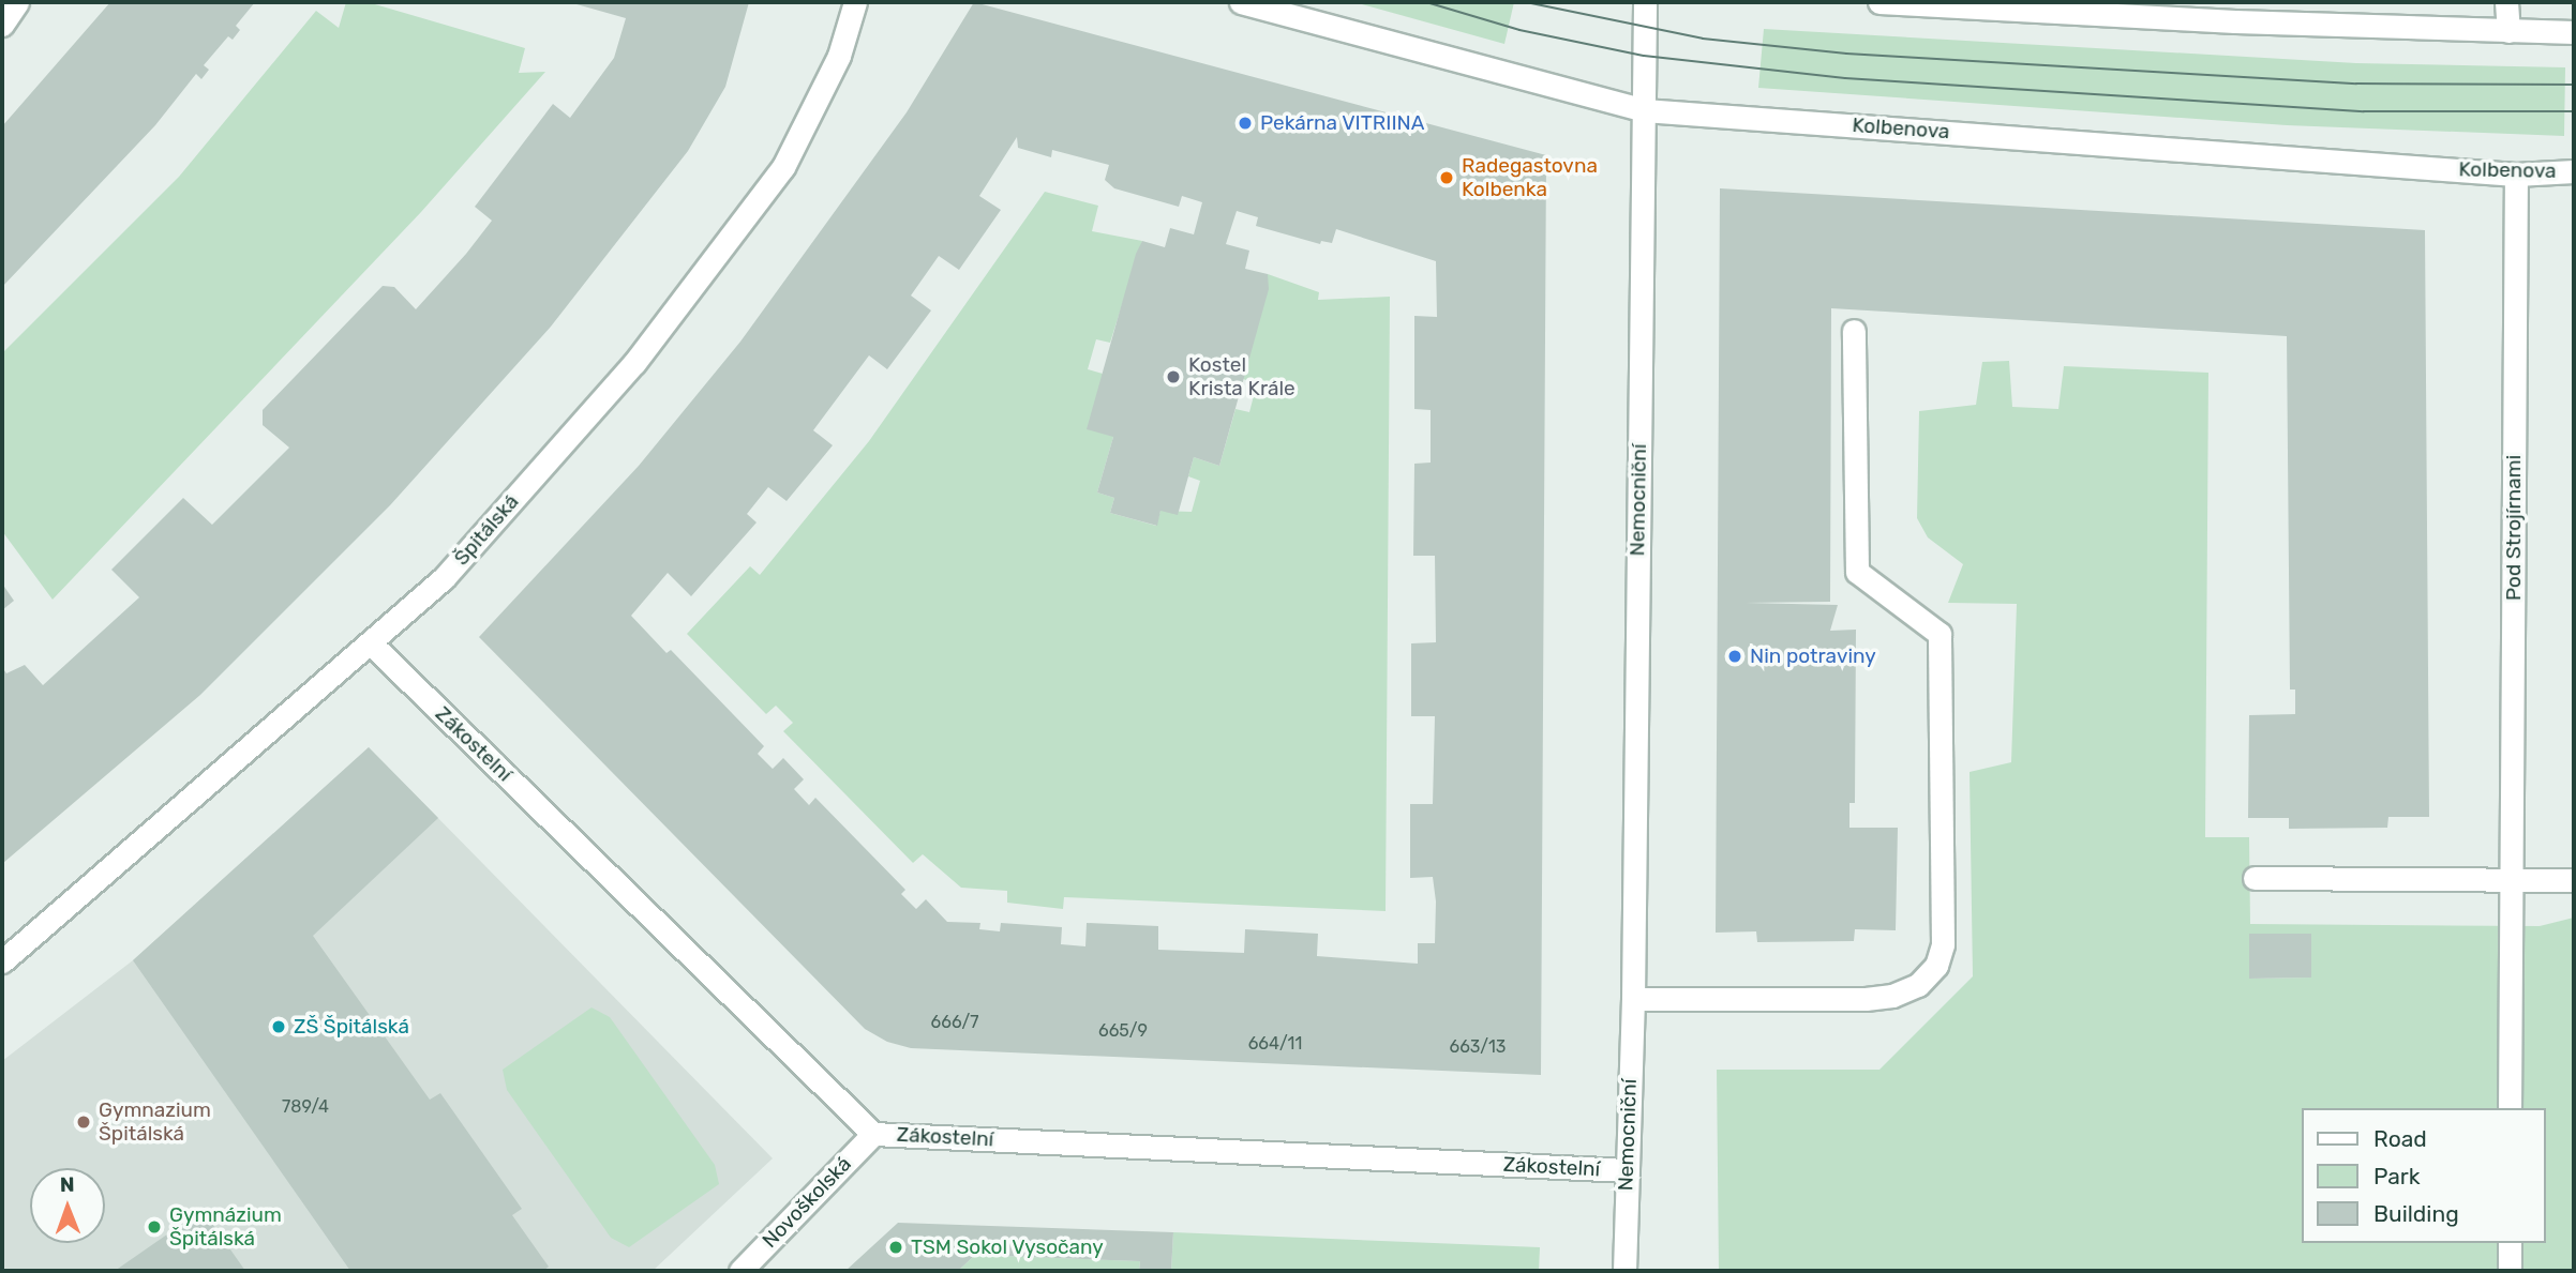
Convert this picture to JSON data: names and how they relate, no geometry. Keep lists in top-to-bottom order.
{
  "streets": {
    "street": [
      "Kolbenova",
      "Nemocniční",
      "Pod Strojírnami",
      "Špitálská",
      "Zákostelní",
      "Novoškolská"
    ]
  },
  "crossings": [
    ["Kolbenova", "Nemocniční"],
    ["Kolbenova", "Pod Strojírnami"],
    ["Nemocniční", "Zákostelní"],
    ["Špitálská", "Zákostelní"],
    ["Zákostelní", "Novoškolská"]
  ],
  "places": [
    "Pekárna VITRIINA",
    "Radegastovna Kolbenka",
    "Kostel Krista Krále",
    "Nin potraviny",
    "ZŠ Špitálská",
    "Gymnazium Špitálská",
    "Gymnázium Špitálská",
    "TSM Sokol Vysočany"
  ],
  "house_numbers": [
    "666/7",
    "665/9",
    "664/11",
    "663/13",
    "789/4"
  ],
  "legend": ["Road", "Park", "Building"],
  "north": "top"
}
